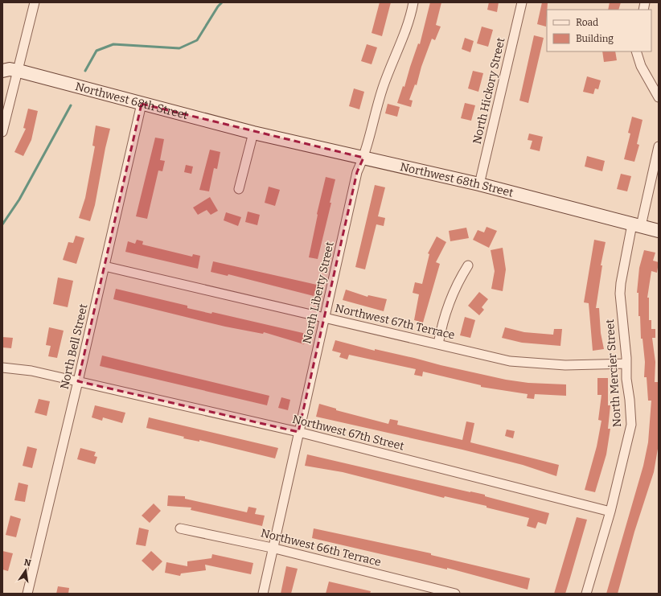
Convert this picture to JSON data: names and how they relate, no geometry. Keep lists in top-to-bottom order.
{
  "streets": {
    "main road": ["Northwest 68th Street"],
    "street": [
      "North Hickory Street",
      "North Liberty Street",
      "Northwest 67th Terrace",
      "North Bell Street",
      "North Mercier Street",
      "Northwest 67th Street",
      "Northwest 66th Terrace"
    ]
  },
  "crossings": [
    ["North Hickory Street", "Northwest 68th Street"],
    ["Northwest 68th Street", "North Liberty Street"],
    ["Northwest 68th Street", "North Bell Street"],
    ["Northwest 68th Street", "North Mercier Street"],
    ["North Liberty Street", "Northwest 67th Terrace"],
    ["North Liberty Street", "Northwest 67th Street"],
    ["North Liberty Street", "Northwest 66th Terrace"],
    ["Northwest 67th Terrace", "North Bell Street"],
    ["Northwest 67th Terrace", "North Mercier Street"],
    ["North Bell Street", "Northwest 67th Street"],
    ["North Mercier Street", "Northwest 67th Street"]
  ],
  "legend": ["Road", "Building"],
  "north": "top"
}
